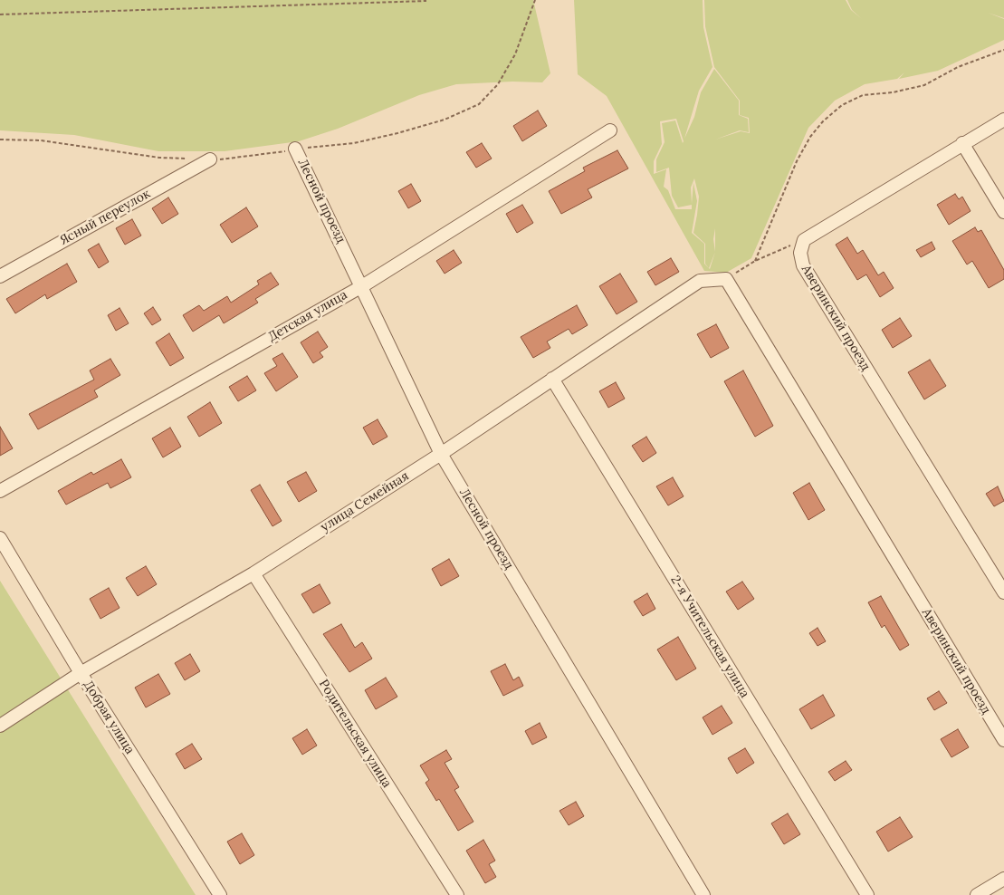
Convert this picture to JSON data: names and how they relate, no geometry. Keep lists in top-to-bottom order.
{
  "streets": {
    "street": [
      "Лесной проезд",
      "Ясный переулок",
      "Детская улица",
      "Аверинский проезд",
      "улица Семейная",
      "2-я Учительская улица",
      "Добрая улица",
      "Родительская улица"
    ]
  },
  "crossings": [
    ["Лесной проезд", "Детская улица"],
    ["Лесной проезд", "улица Семейная"],
    ["Аверинский проезд", "улица Семейная"],
    ["улица Семейная", "2-я Учительская улица"],
    ["улица Семейная", "Добрая улица"],
    ["улица Семейная", "Родительская улица"]
  ]
}
